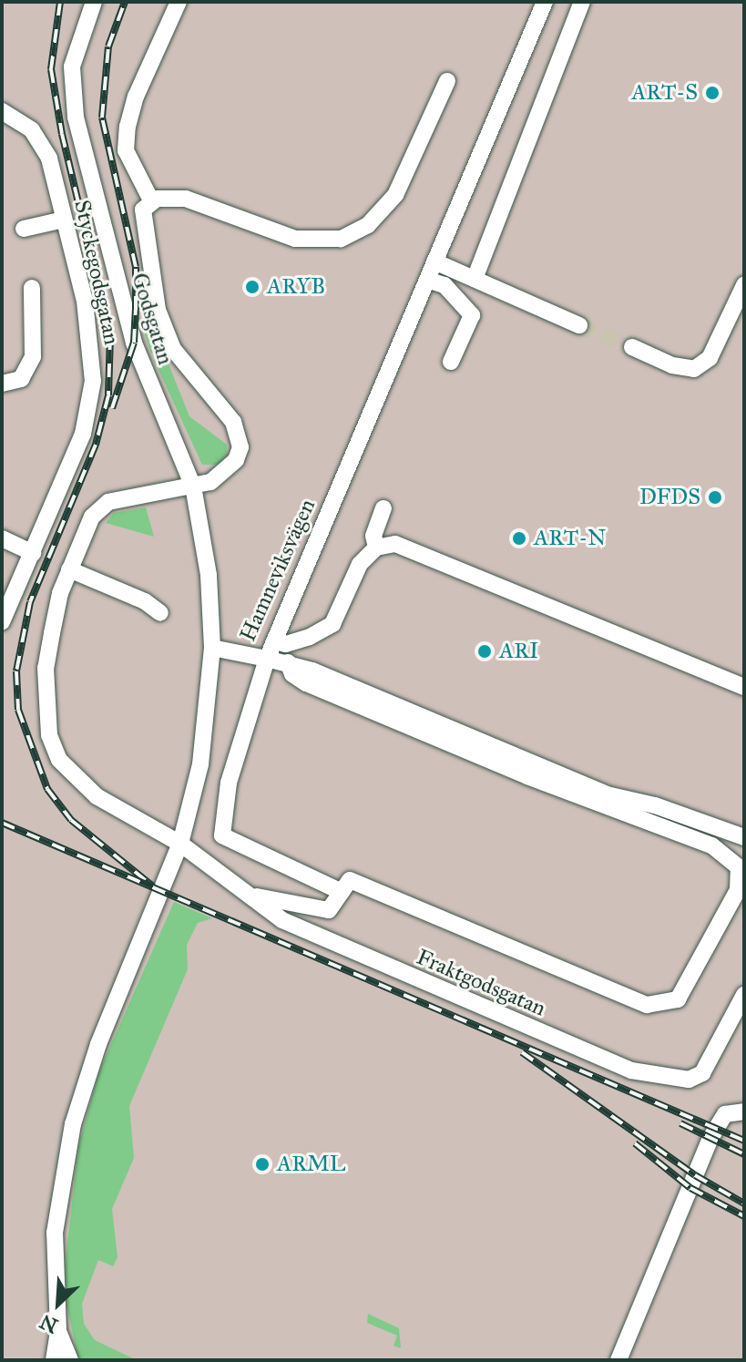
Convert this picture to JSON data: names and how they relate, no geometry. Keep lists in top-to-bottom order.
{
  "streets": {
    "street": [
      "Styckegodsgatan",
      "Godsgatan",
      "Hamneviksvägen",
      "Fraktgodsgatan"
    ]
  },
  "crossings": [
    ["Godsgatan", "Hamneviksvägen"],
    ["Godsgatan", "Fraktgodsgatan"],
    ["Hamneviksvägen", "Fraktgodsgatan"]
  ],
  "places": [
    "ART-S",
    "ARYB",
    "DFDS",
    "ART-N",
    "ARI",
    "ARML"
  ],
  "north": "bottom left"
}
